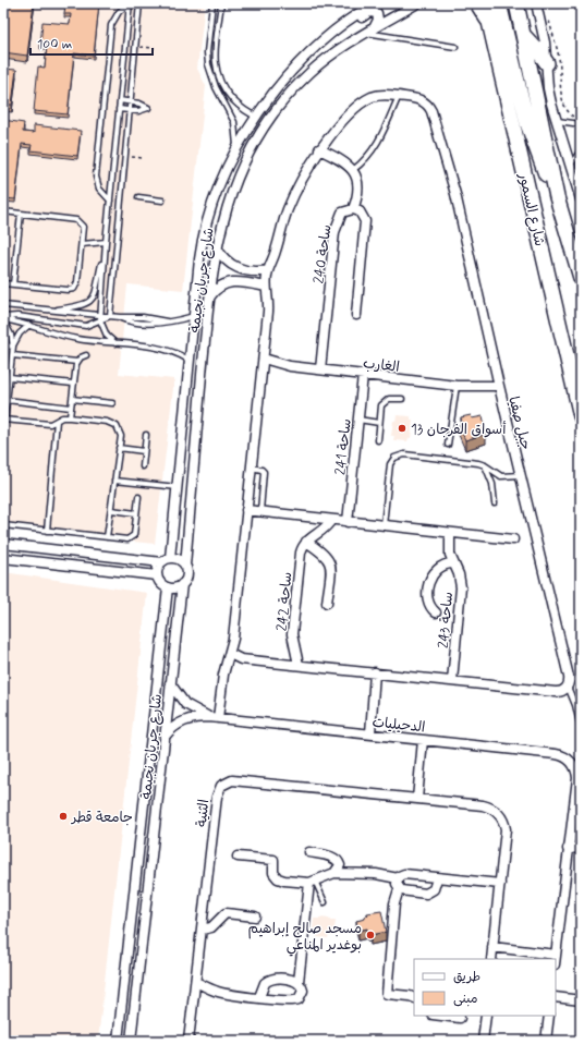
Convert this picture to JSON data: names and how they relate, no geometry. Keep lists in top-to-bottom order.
{
  "streets": {
    "main road": ["شارع السمور"],
    "street": [
      "ساحة 240",
      "شارع جريان نجيمة",
      "الغارب",
      "جبل صفيا",
      "ساحة 241",
      "ساحة 242",
      "ساحة 243",
      "الدحيليات",
      "الثنية"
    ]
  },
  "crossings": [
    ["ساحة 240", "الغارب"],
    ["شارع جريان نجيمة", "الدحيليات"],
    ["الغارب", "جبل صفيا"],
    ["الغارب", "ساحة 241"],
    ["جبل صفيا", "الدحيليات"]
  ],
  "places": ["أسواق الفرجان 13", "جامعة قطر", "مسجد صالح إبراهيم بوغدير المناعي"],
  "legend": ["طريق", "مبنى"],
  "scale_bar": "100 m"
}
